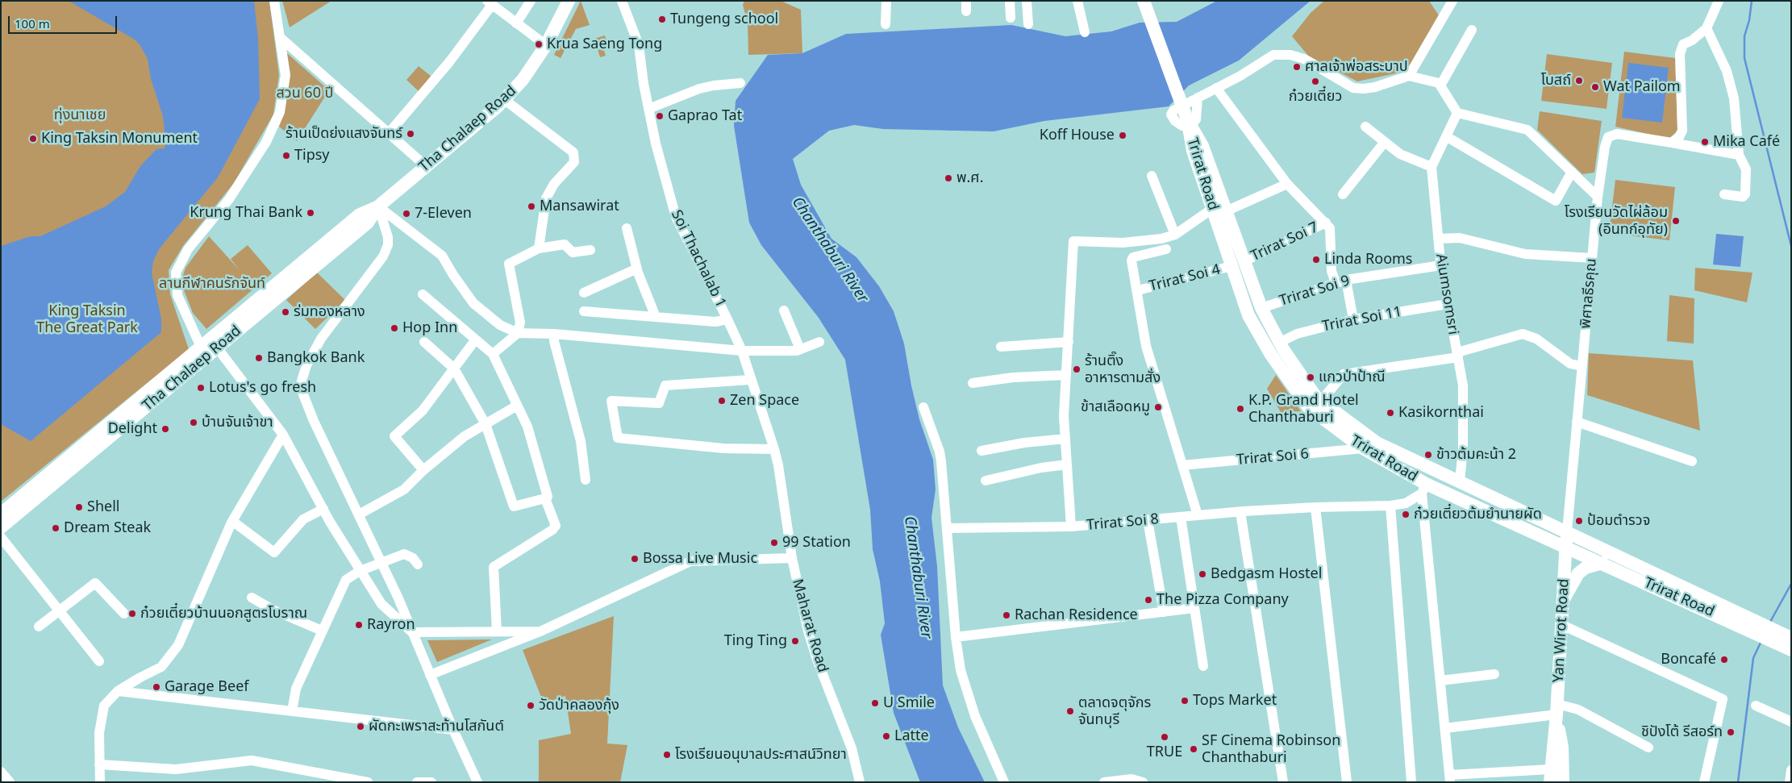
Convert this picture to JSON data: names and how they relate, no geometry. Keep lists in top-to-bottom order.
{
  "streets": {
    "main road": ["Tha Chalaep Road", "Trirat Road", "Yan Wirot Road"],
    "street": [
      "Trirat Soi 7",
      "Soi Thachalab 1",
      "Trirat Soi 4",
      "Trirat Soi 9",
      "พิศาลธีรคุณ",
      "Aiumsomsri",
      "Trirat Soi 11",
      "Trirat Soi 6",
      "Trirat Soi 8",
      "Maharat Road"
    ]
  },
  "crossings": [
    ["Trirat Road", "Trirat Soi 7"],
    ["Trirat Road", "Trirat Soi 4"],
    ["Trirat Road", "Trirat Soi 9"],
    ["Trirat Road", "พิศาลธีรคุณ"],
    ["Trirat Road", "Aiumsomsri"],
    ["Trirat Road", "Trirat Soi 11"],
    ["Trirat Road", "Trirat Soi 6"],
    ["Trirat Road", "Trirat Soi 8"],
    ["Trirat Road", "Yan Wirot Road"],
    ["Trirat Soi 7", "Trirat Soi 4"],
    ["Soi Thachalab 1", "Maharat Road"],
    ["Trirat Soi 9", "Aiumsomsri"],
    ["พิศาลธีรคุณ", "Yan Wirot Road"],
    ["Aiumsomsri", "Trirat Soi 11"]
  ],
  "water": ["Chanthaburi River"],
  "parks": [
    "สวน 60 ปี",
    "ทุ่งนาเชย",
    "ลานกีฬาคนรักจันท์",
    "King Taksin The Great Park"
  ],
  "places": [
    "Tungeng school",
    "Krua Saeng Tong",
    "ศาลเจ้าพ่อสระบาป",
    "โบสถ์",
    "ก๋วยเตี๋ยว",
    "Wat Pailom",
    "Gaprao Tat",
    "ร้านเป็ดย่งแสงจันทร์",
    "Koff House",
    "King Taksin Monument",
    "Mika Café",
    "Tipsy",
    "พ.ศ.",
    "Mansawirat",
    "Krung Thai Bank",
    "7-Eleven",
    "โรงเรียนวัดไผ่ล้อม (อินทก์อุทัย)",
    "Linda Rooms",
    "ร่มทองหลาง",
    "Hop Inn",
    "Bangkok Bank",
    "ร้านติ๊ง อาหารตามสั่ง",
    "แกวป่าป้าณี",
    "Lotus's go fresh",
    "Zen Space",
    "ข้าสเลือดหมู",
    "K.P. Grand Hotel Chanthaburi",
    "Kasikornthai",
    "บ้านจันเจ้าขา",
    "Delight",
    "ข้าวต้มคะน้า 2",
    "Shell",
    "ก๋วยเตี๋ยวต้มยำนายผัด",
    "ป้อมตำรวจ",
    "Dream Steak",
    "99 Station",
    "Bossa Live Music",
    "Bedgasm Hostel",
    "The Pizza Company",
    "ก๋วยเตี๋ยวบ้านนอกสูตรโบราณ",
    "Rachan Residence",
    "Rayron",
    "Ting Ting",
    "Boncafé",
    "Garage Beef",
    "Tops Market",
    "U Smile",
    "วัดป่าคลองกุ้ง",
    "ตลาดจตุจักร จันทบุรี",
    "ผัดกะเพราสะท้านโสกันต์",
    "ชิปังโต้ รีสอร์ท",
    "Latte",
    "TRUE",
    "SF Cinema Robinson Chanthaburi",
    "โรงเรียนอนุบาลประศาสน์วิทยา"
  ],
  "scale_bar": "100 m"
}
